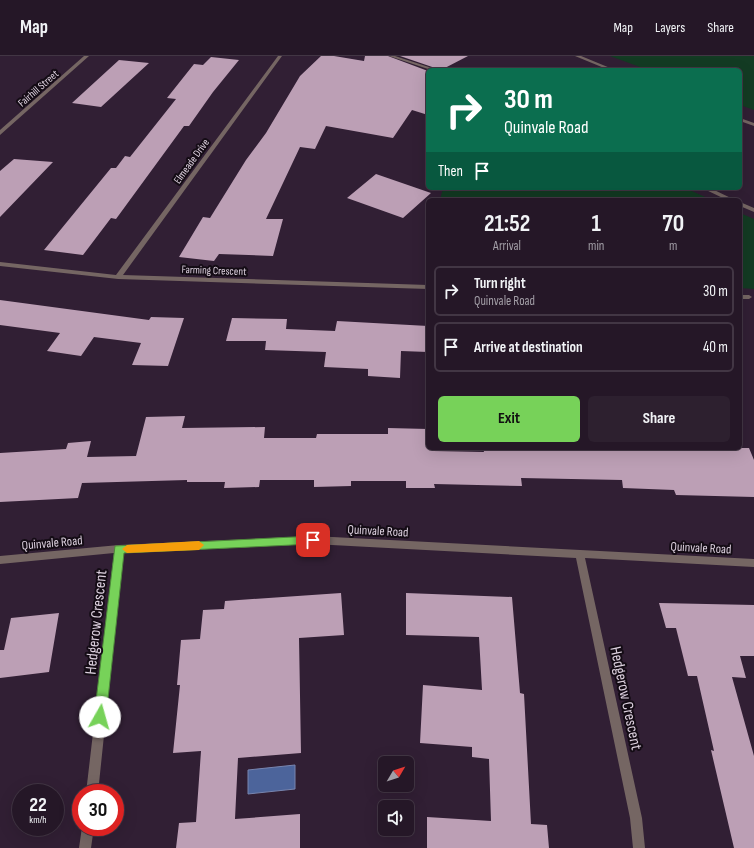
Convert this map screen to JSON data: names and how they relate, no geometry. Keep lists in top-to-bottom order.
{
  "streets": {
    "street": [
      "Fairhill Street",
      "Elmeade Drive",
      "Farming Crescent",
      "Quinvale Road",
      "Hedgerow Crescent"
    ]
  },
  "crossings": [
    ["Elmeade Drive", "Farming Crescent"],
    ["Quinvale Road", "Hedgerow Crescent"]
  ],
  "north": "top right",
  "page": {
    "header": "Map",
    "nav": ["Map", "Layers", "Share"],
    "turn": ["30 m", "Quinvale Road"],
    "then": "Then",
    "eta": [
      "21:52",
      "Arrival",
      "1",
      "min",
      "70",
      "m"
    ],
    "list": [
      {
        "name": "Turn right",
        "note": "Quinvale Road",
        "value": "30 m"
      },
      {
        "name": "Arrive at destination",
        "value": "40 m"
      }
    ],
    "buttons": ["Exit", "Share"],
    "speed": "22 km/h",
    "limit": "30"
  }
}
